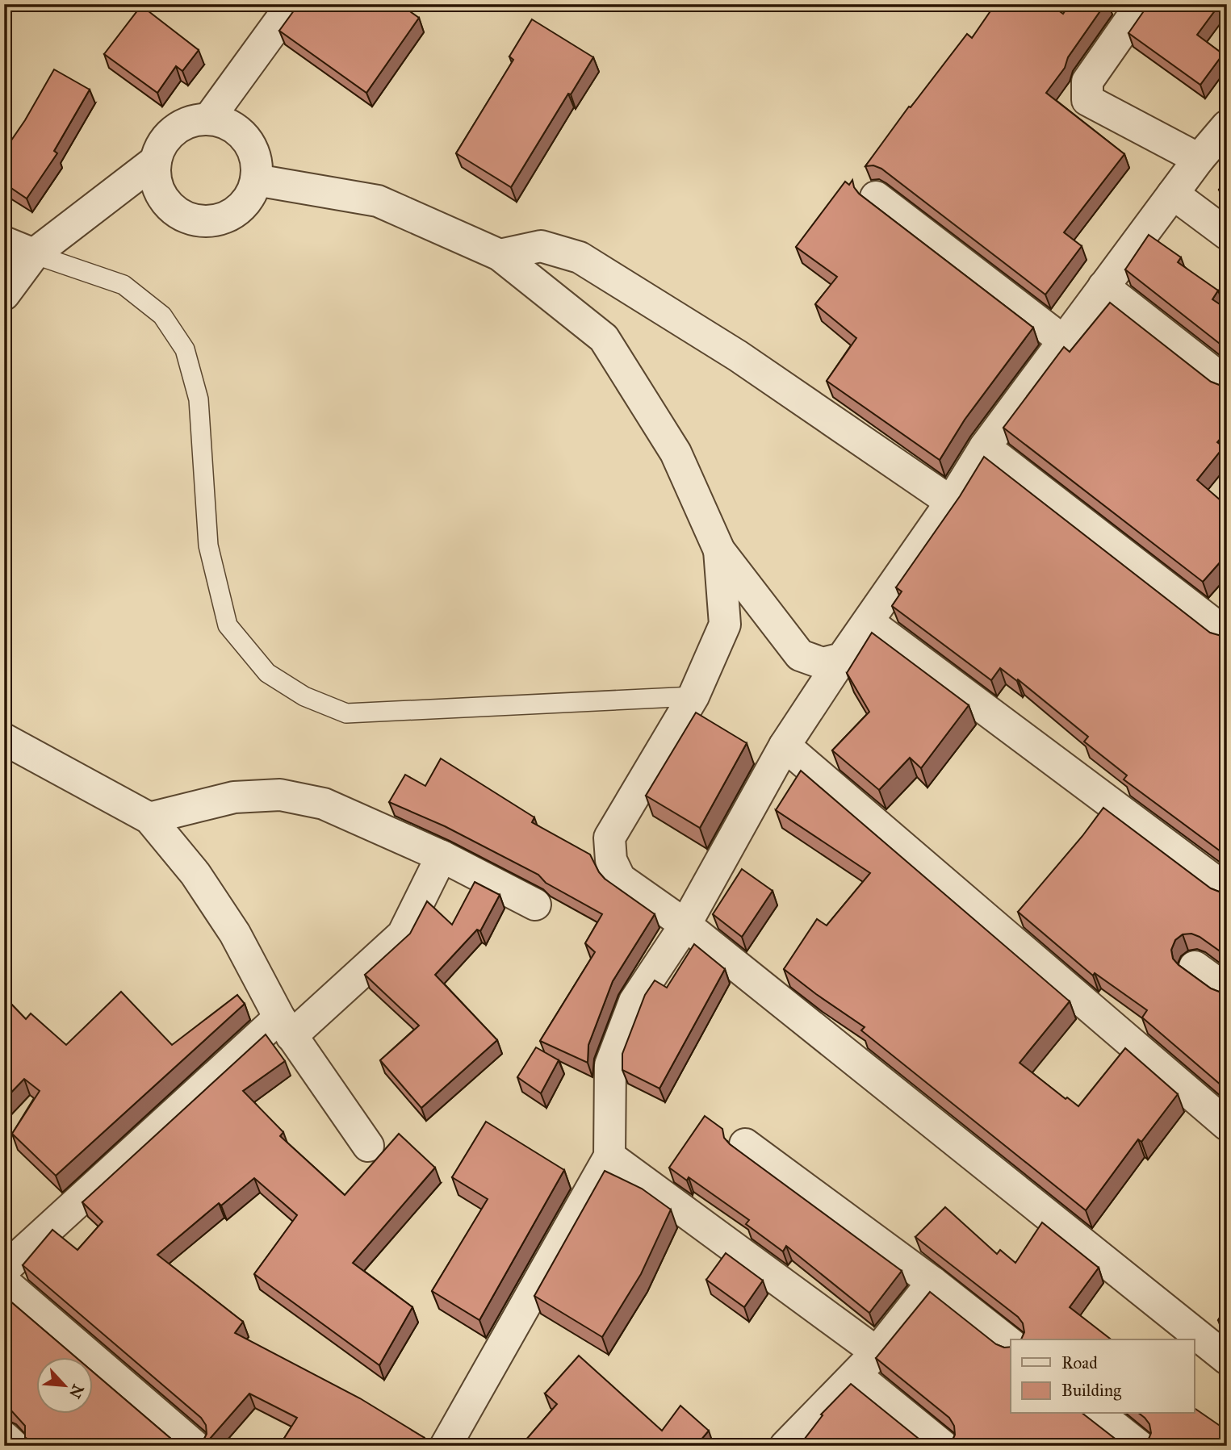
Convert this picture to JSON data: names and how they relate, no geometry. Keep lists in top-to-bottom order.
{
  "legend": ["Road", "Building"],
  "north": "bottom right"
}
